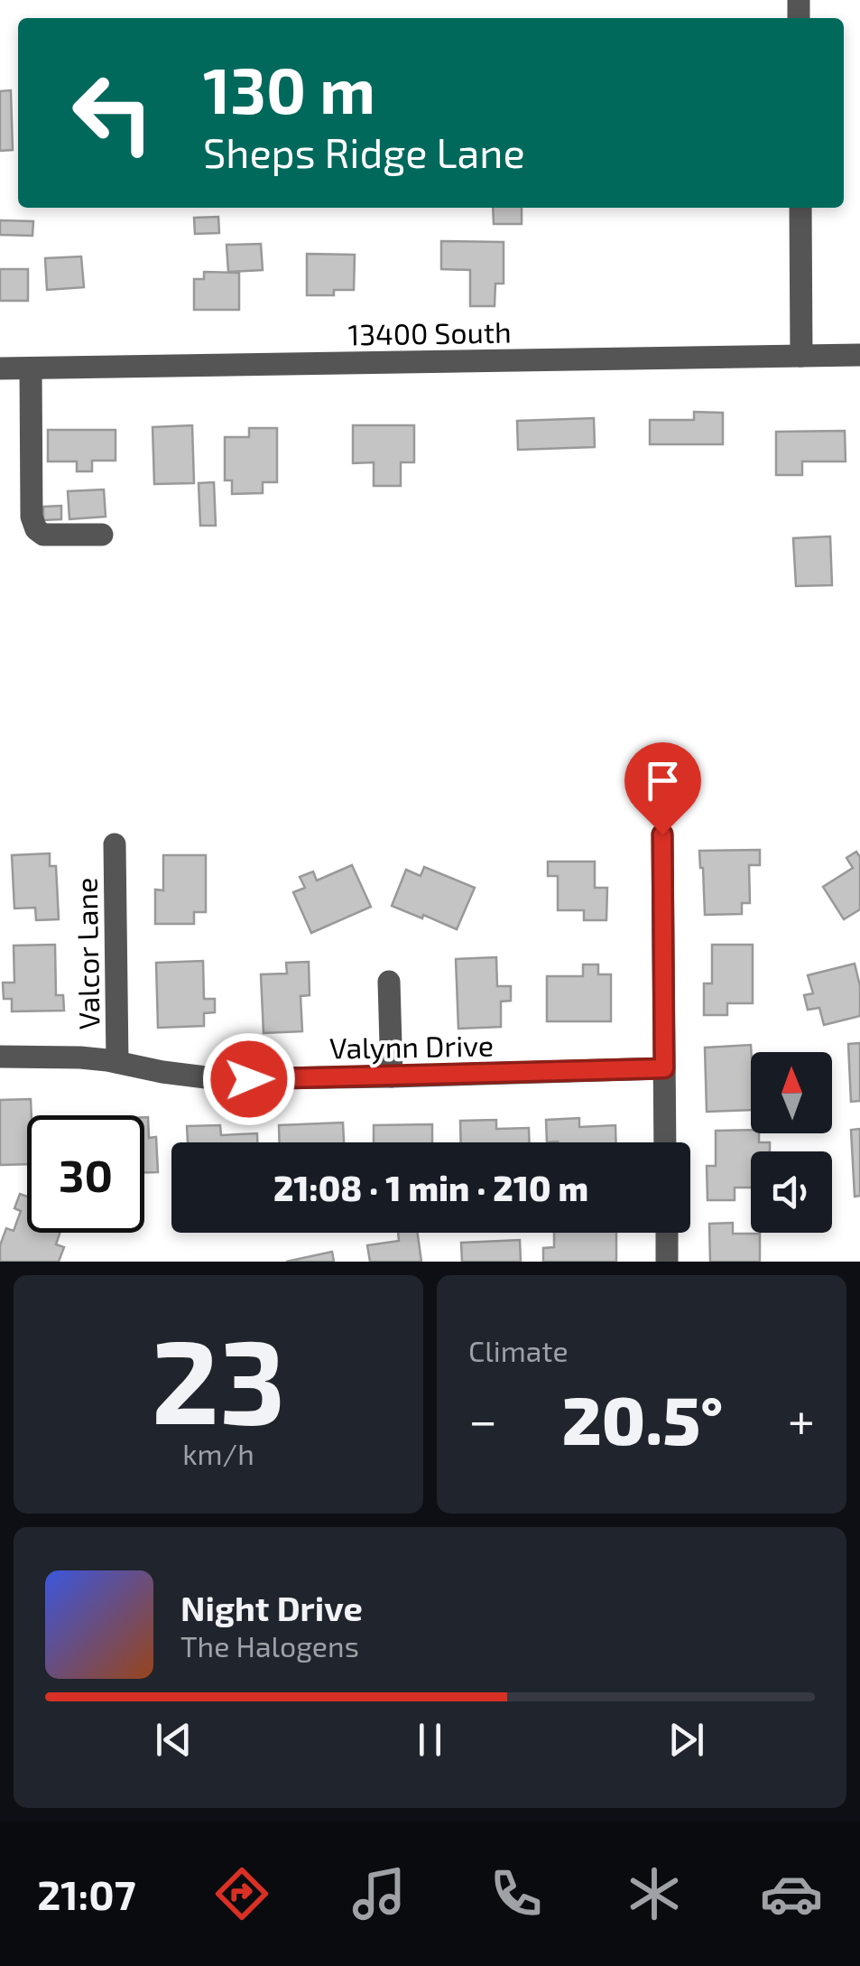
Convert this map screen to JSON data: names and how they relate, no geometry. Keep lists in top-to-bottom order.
{
  "streets": {
    "street": ["13400 South", "Valcor Lane", "Valynn Drive"]
  },
  "crossings": [
    ["Valcor Lane", "Valynn Drive"]
  ],
  "north": "top",
  "page": {
    "turn": ["130 m", "Sheps Ridge Lane"],
    "limit": "30",
    "trip": "21:08 · 1 min · 210 m",
    "tile": [
      ["23", "km/h"],
      "Climate"
    ],
    "heat": ["−", "20.5°", "+"],
    "song": ["Night Drive", "The Halogens"],
    "tabs": "21:07"
  }
}
